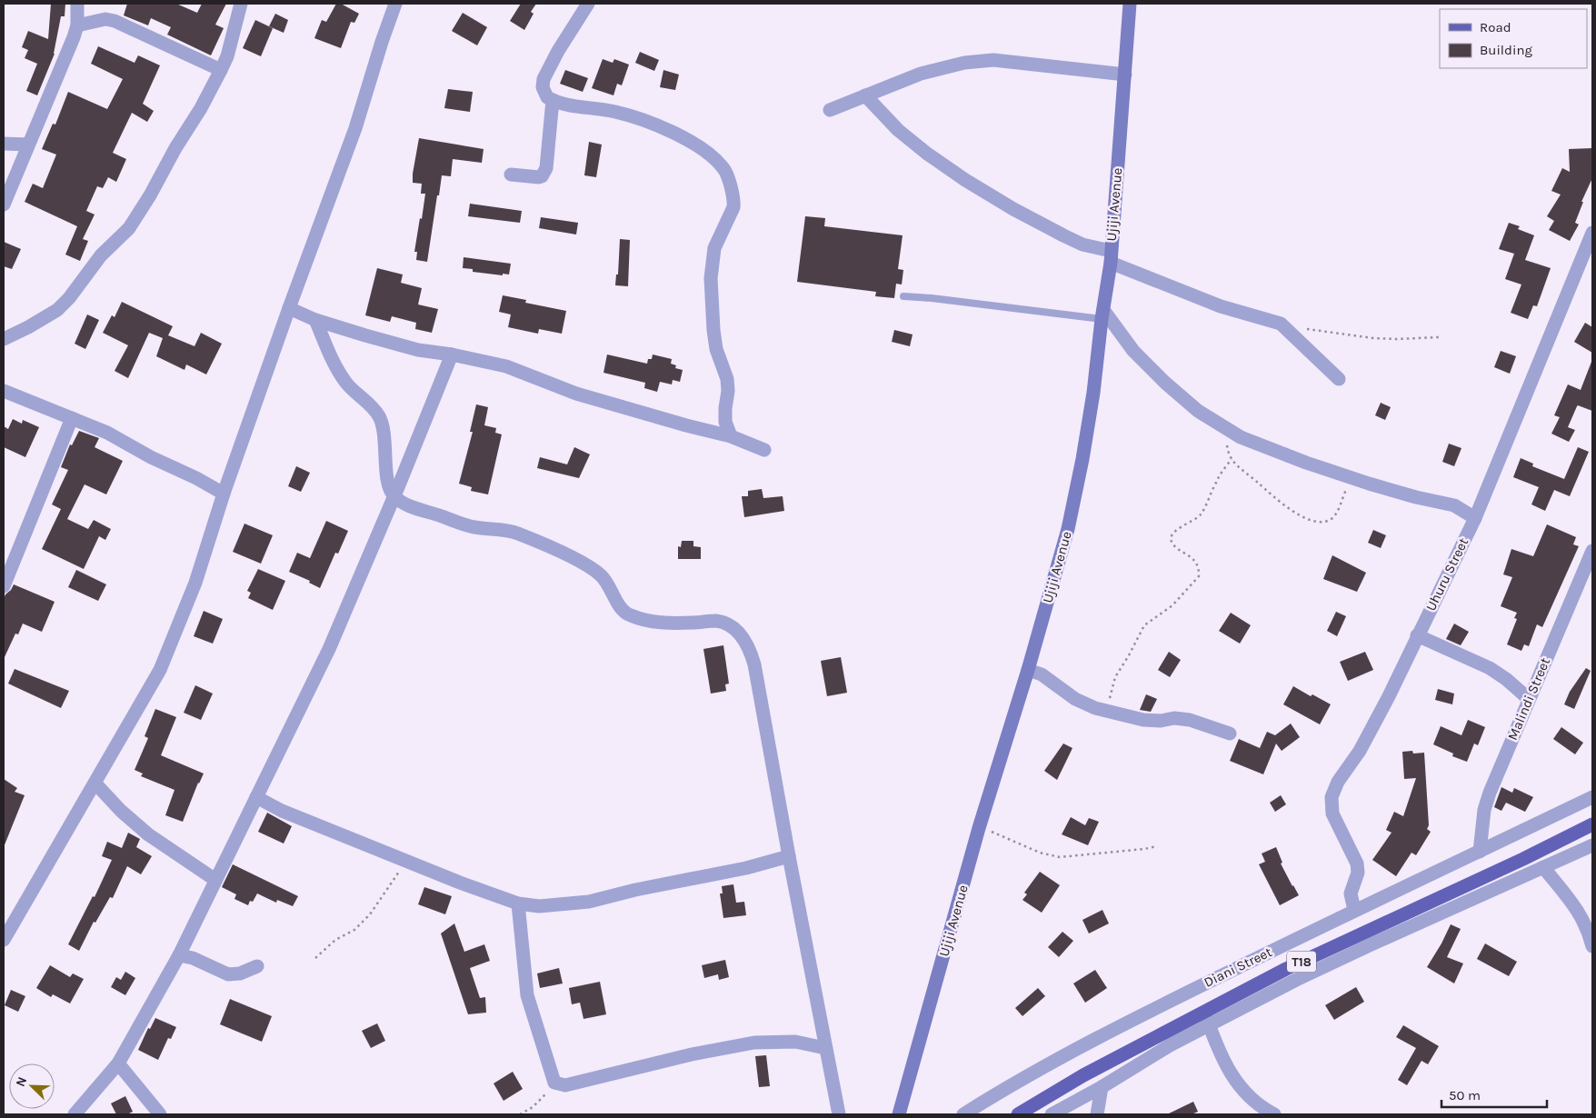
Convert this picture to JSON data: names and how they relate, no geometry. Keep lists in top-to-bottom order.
{
  "streets": {
    "main road": ["Ujiji Avenue", "T18"],
    "street": ["Uhuru Street", "Malindi Street", "Diani Street"]
  },
  "crossings": [
    ["Uhuru Street", "Diani Street"],
    ["Malindi Street", "Diani Street"]
  ],
  "legend": ["Road", "Building"],
  "scale_bar": "50 m",
  "north": "top left"
}
